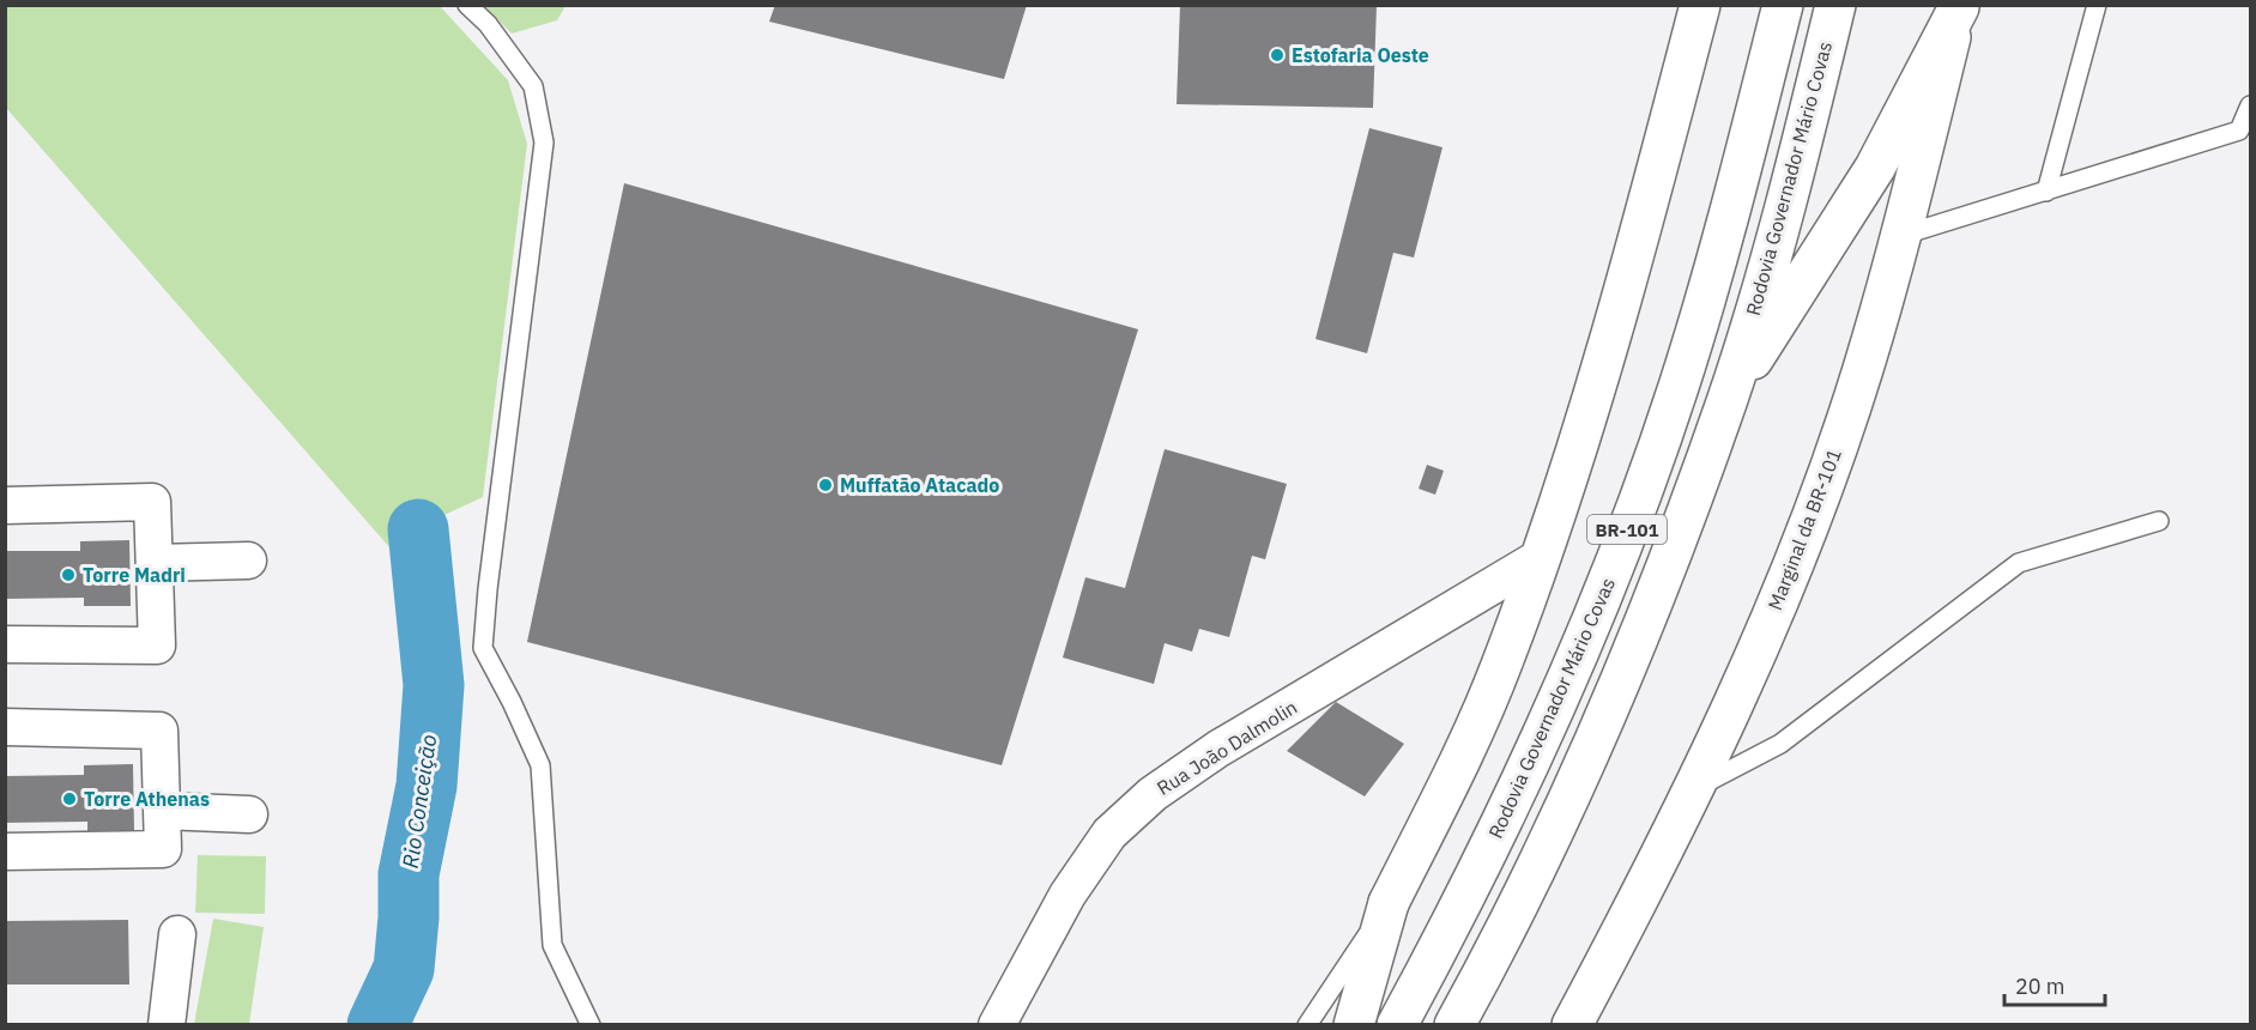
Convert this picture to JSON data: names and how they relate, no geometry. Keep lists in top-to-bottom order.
{
  "streets": {
    "main road": ["Rodovia Governador Mário Covas", "BR-101", "Marginal da BR-101"],
    "street": ["Rua João Dalmolin"]
  },
  "water": ["Rio Conceição"],
  "places": [
    "Estofaria Oeste",
    "Muffatão Atacado",
    "Torre Madri",
    "Torre Athenas"
  ],
  "scale_bar": "20 m"
}
